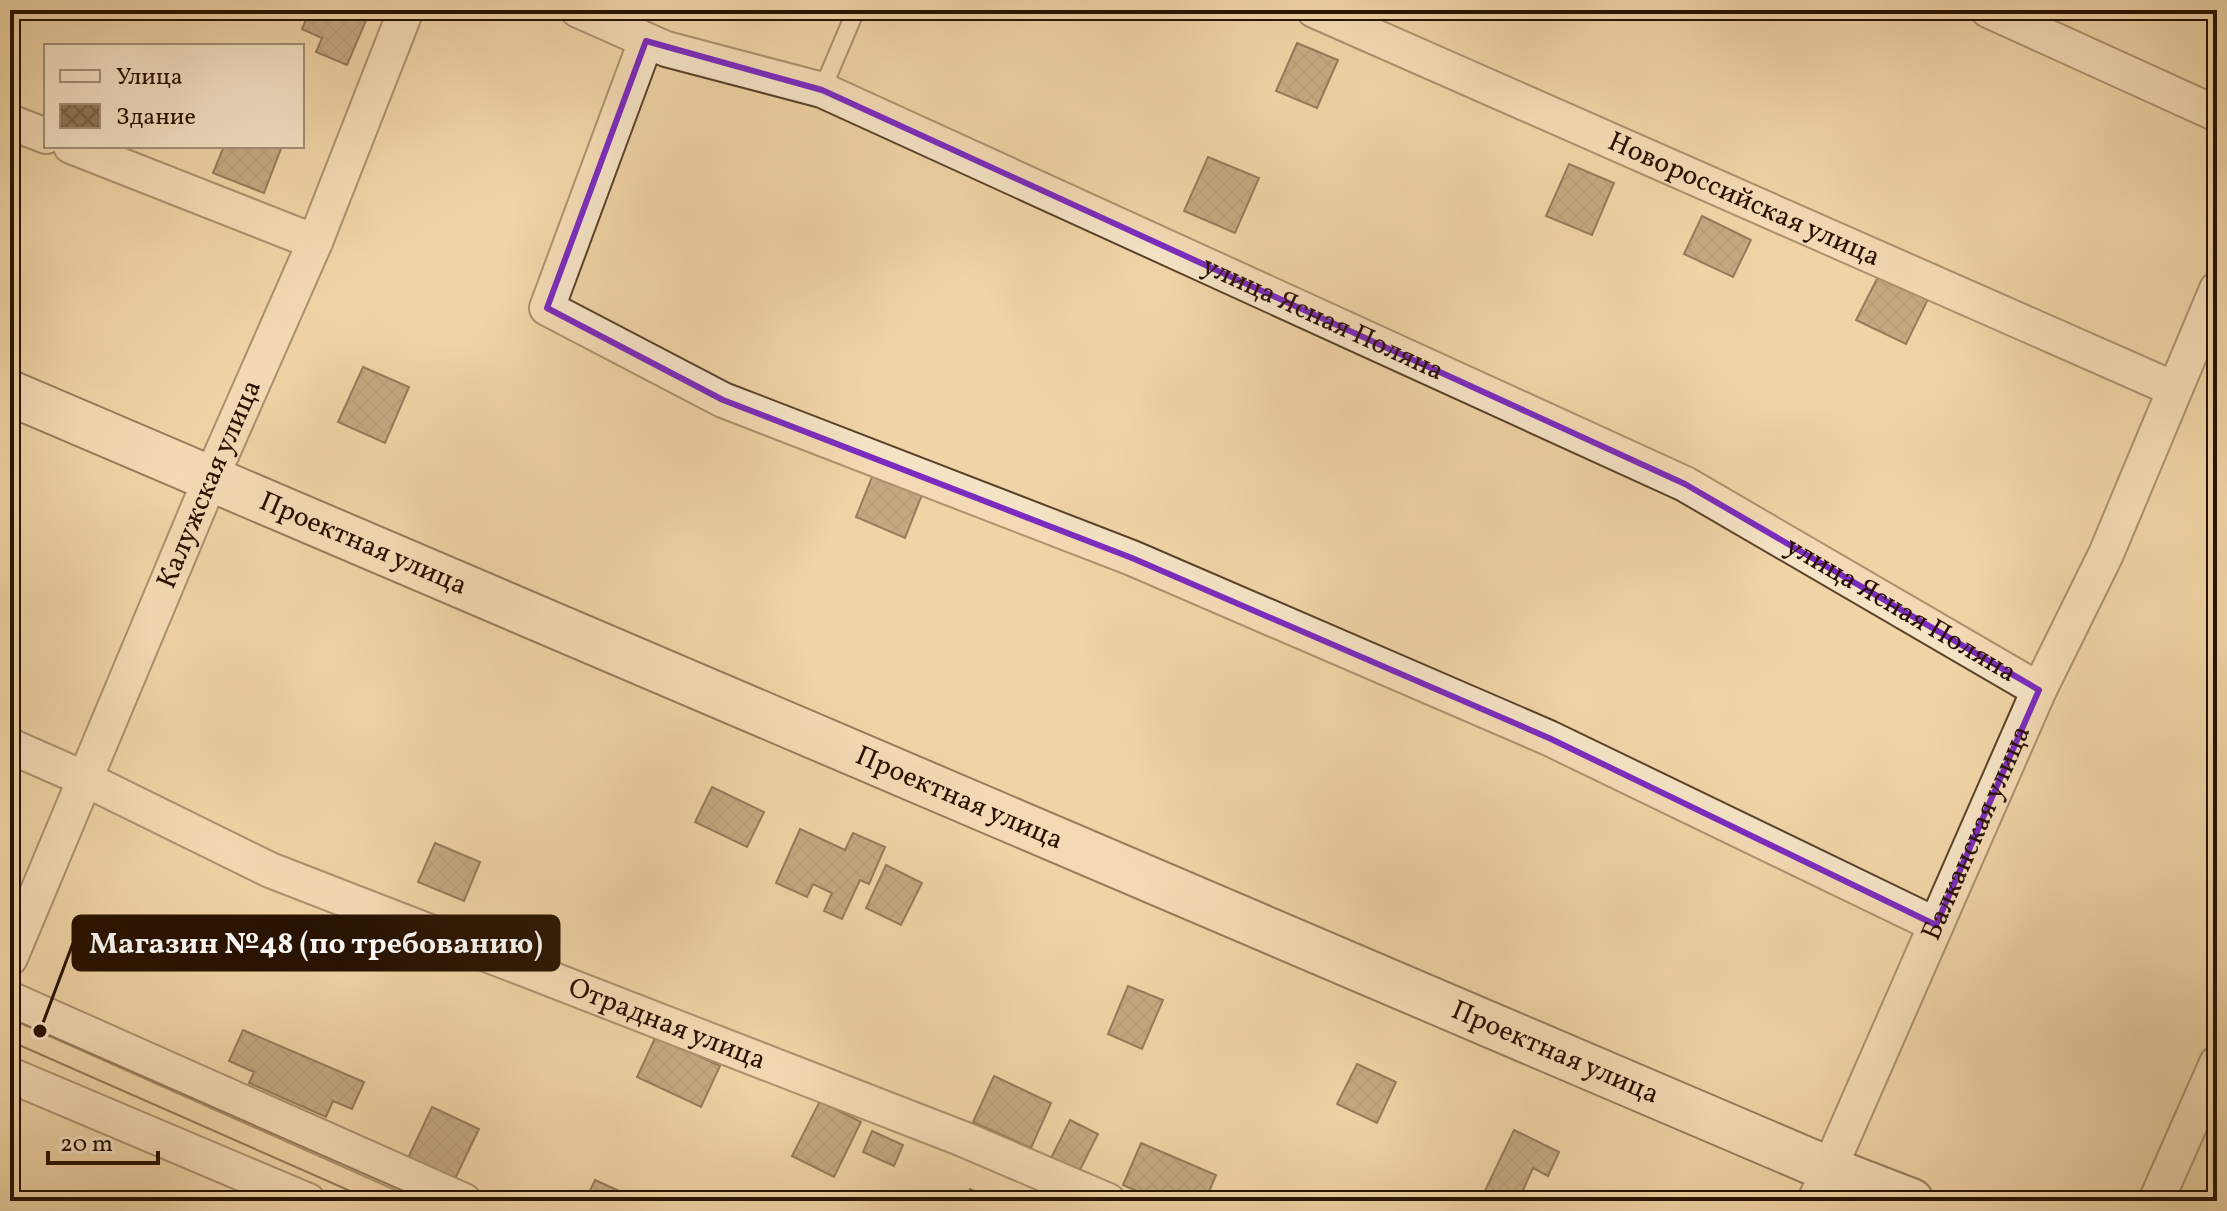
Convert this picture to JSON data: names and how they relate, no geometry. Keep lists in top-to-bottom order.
{
  "streets": {
    "main road": ["Проектная улица"],
    "street": [
      "Новороссийская улица",
      "улица Ясная Поляна",
      "Калужская улица",
      "Балканская улица",
      "Отрадная улица"
    ]
  },
  "crossings": [
    ["Новороссийская улица", "Балканская улица"],
    ["улица Ясная Поляна", "Балканская улица"],
    ["Калужская улица", "Проектная улица"],
    ["Калужская улица", "Отрадная улица"],
    ["Проектная улица", "Балканская улица"]
  ],
  "places": ["Магазин №48 (по требованию)"],
  "legend": ["Улица", "Здание"],
  "scale_bar": "20 m"
}
